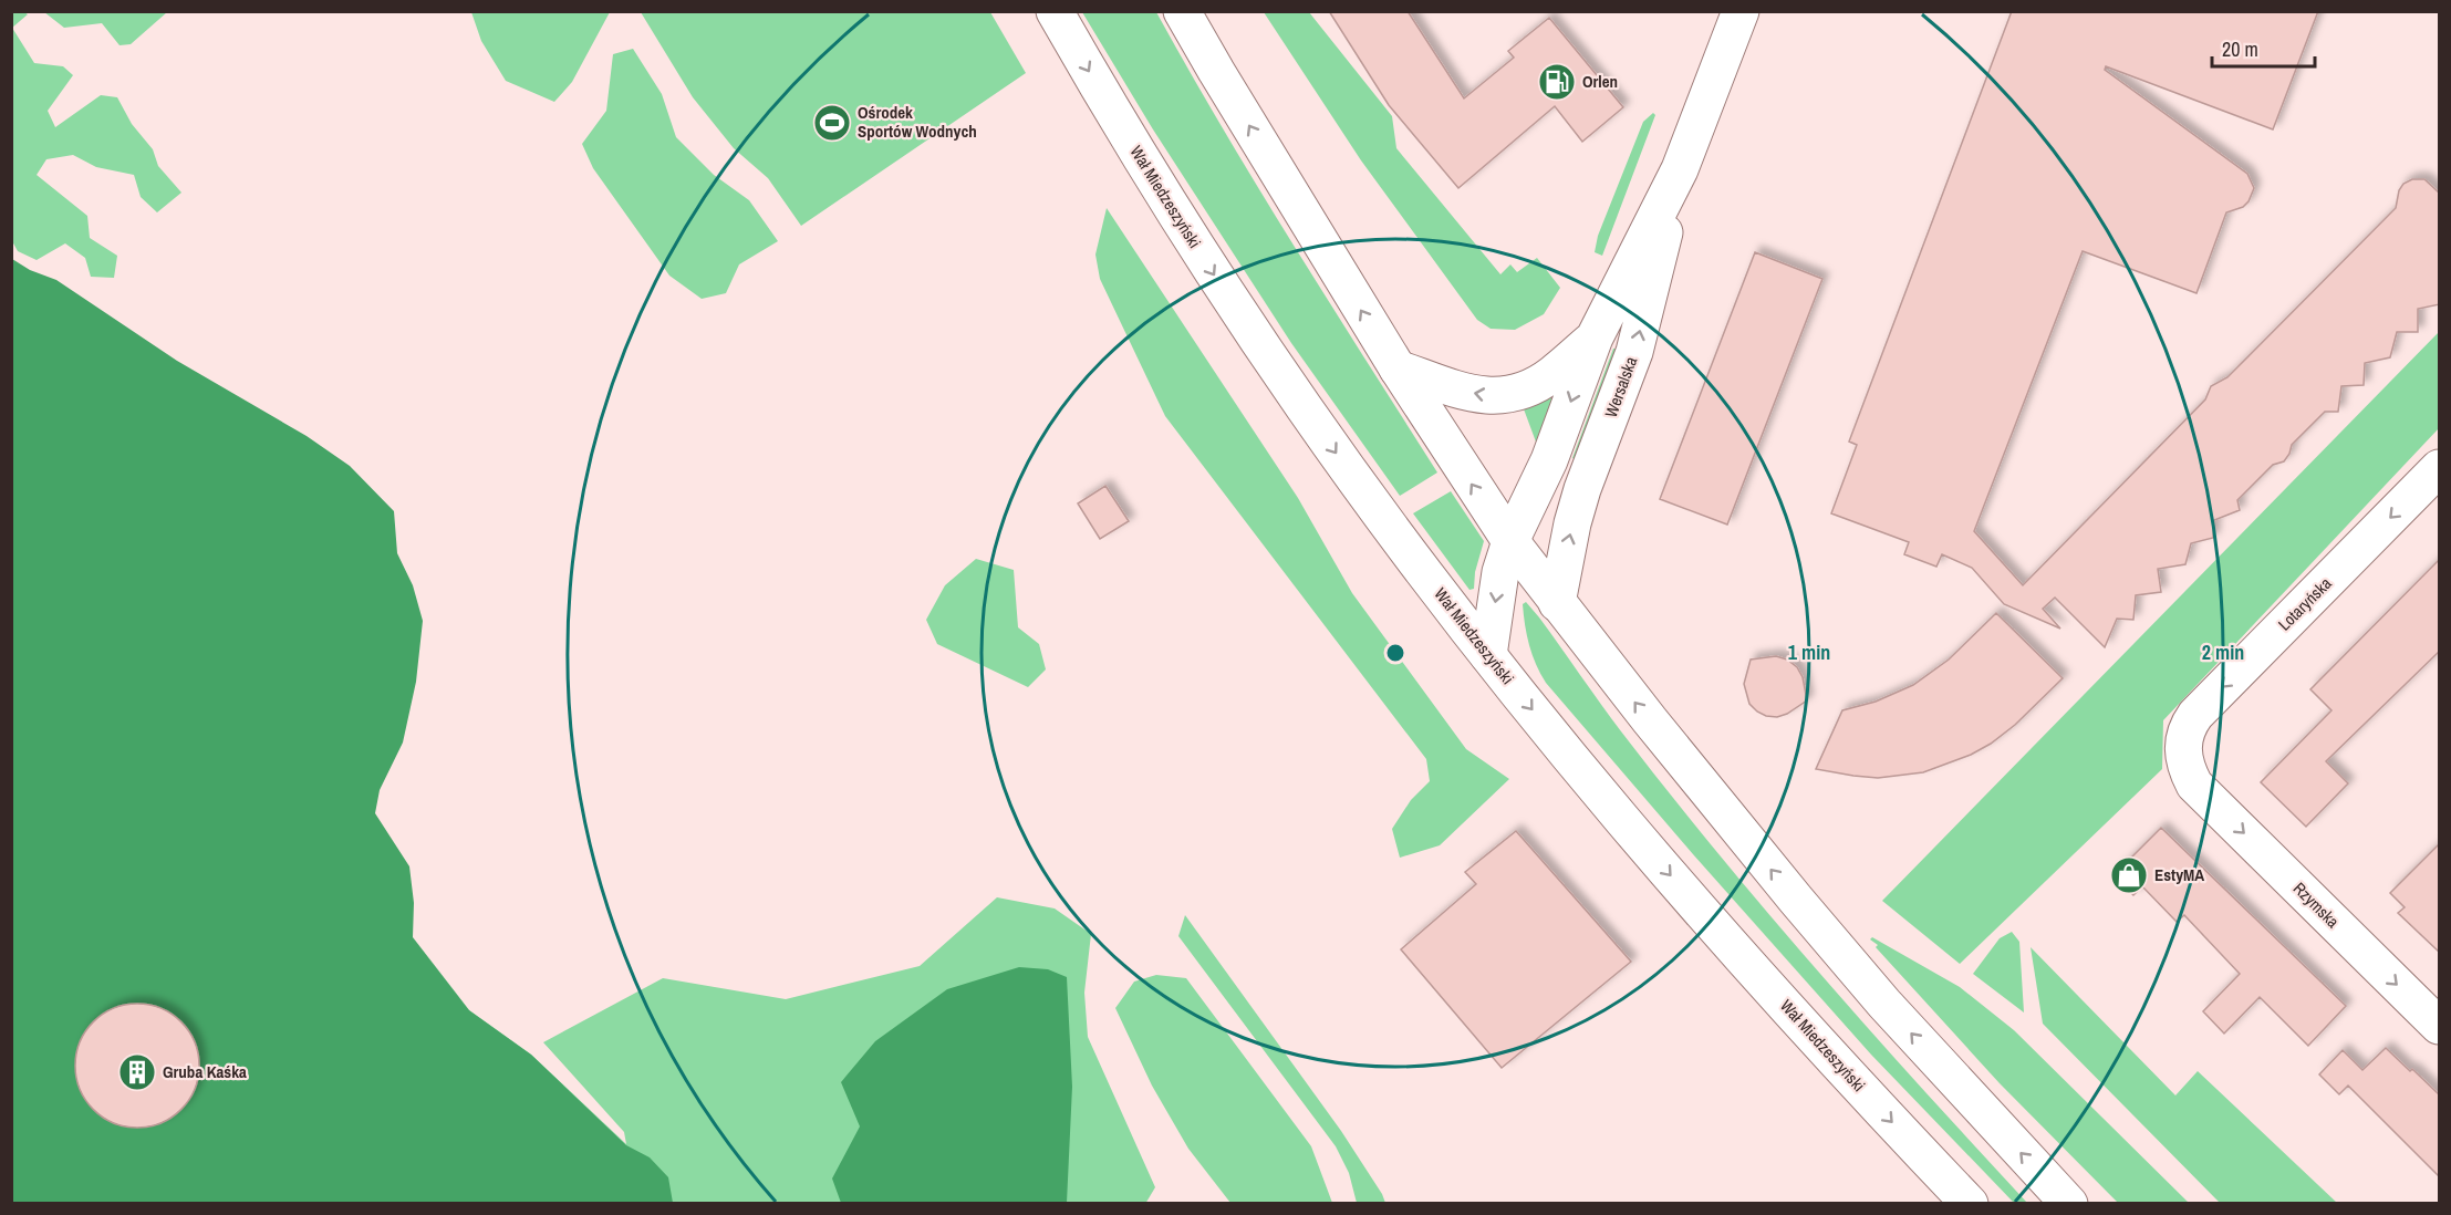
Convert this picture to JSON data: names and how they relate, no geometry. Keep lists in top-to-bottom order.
{
  "streets": {
    "main road": [
      "Wał Miedzeszyński",
      "Wersalska",
      "Lotaryńska",
      "Rzymska"
    ]
  },
  "crossings": [
    ["Wał Miedzeszyński", "Wersalska"],
    ["Lotaryńska", "Rzymska"]
  ],
  "one_way": ["Lotaryńska", "Rzymska"],
  "places": {
    "fuel station": ["Orlen"],
    "sports": ["Ośrodek Sportów Wodnych"],
    "shop": ["EstyMA"],
    "building": ["Gruba Kaśka"]
  },
  "scale_bar": "20 m",
  "rings": ["1 min", "2 min"]
}
